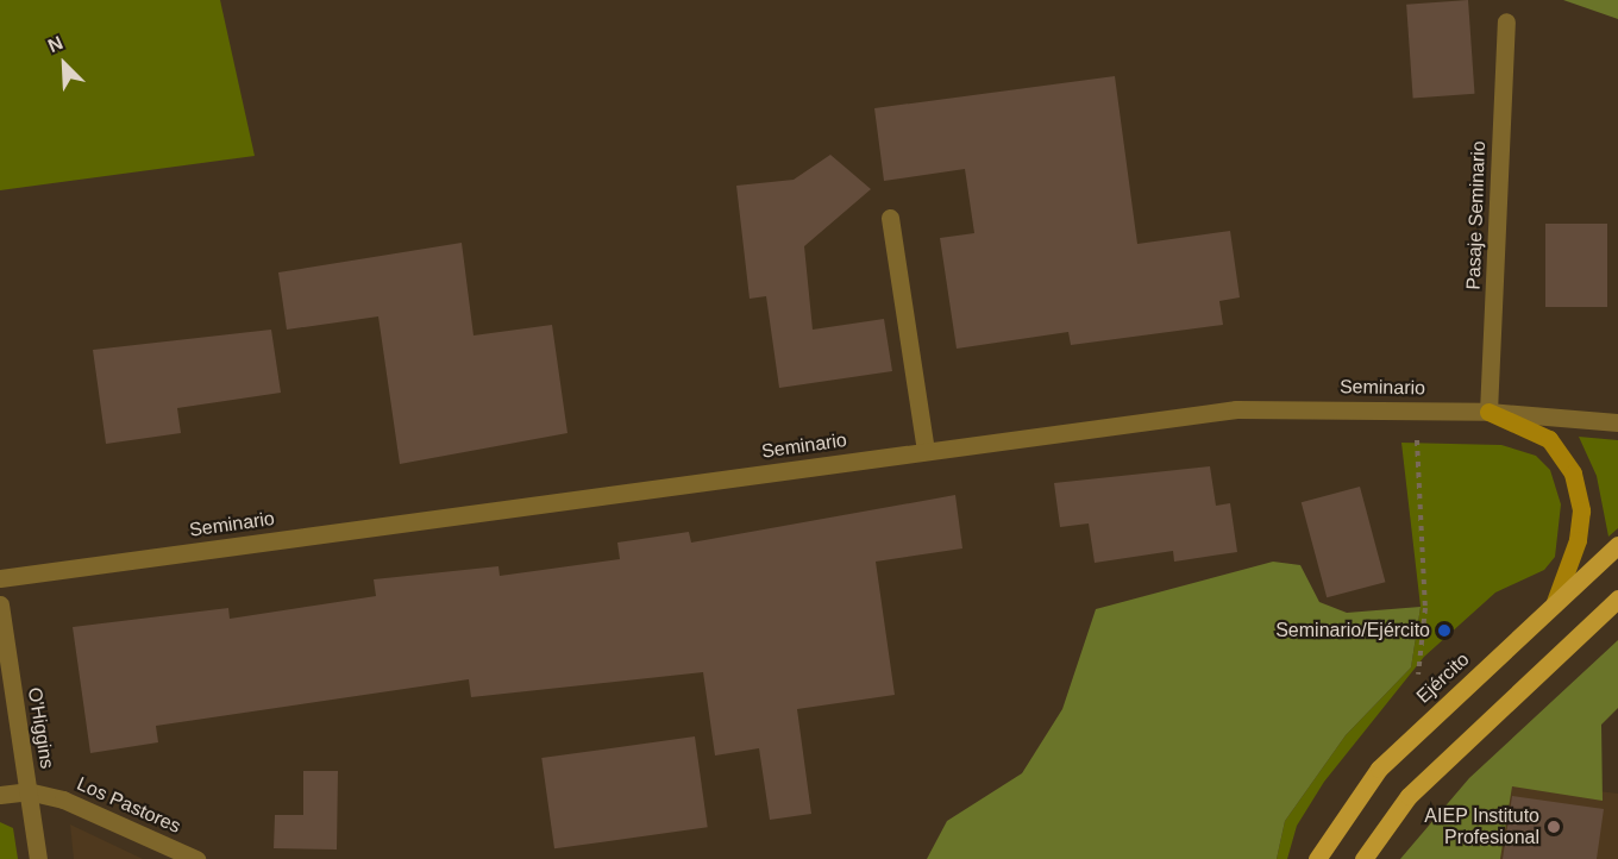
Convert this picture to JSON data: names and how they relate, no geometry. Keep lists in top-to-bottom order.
{
  "streets": {
    "main road": ["Ejército"],
    "street": [
      "Pasaje Seminario",
      "Seminario",
      "O'Higgins",
      "Los Pastores"
    ]
  },
  "crossings": [
    ["Pasaje Seminario", "Seminario"],
    ["O'Higgins", "Los Pastores"]
  ],
  "places": ["Seminario/Ejército", "AIEP Instituto Profesional"],
  "north": "top left"
}
